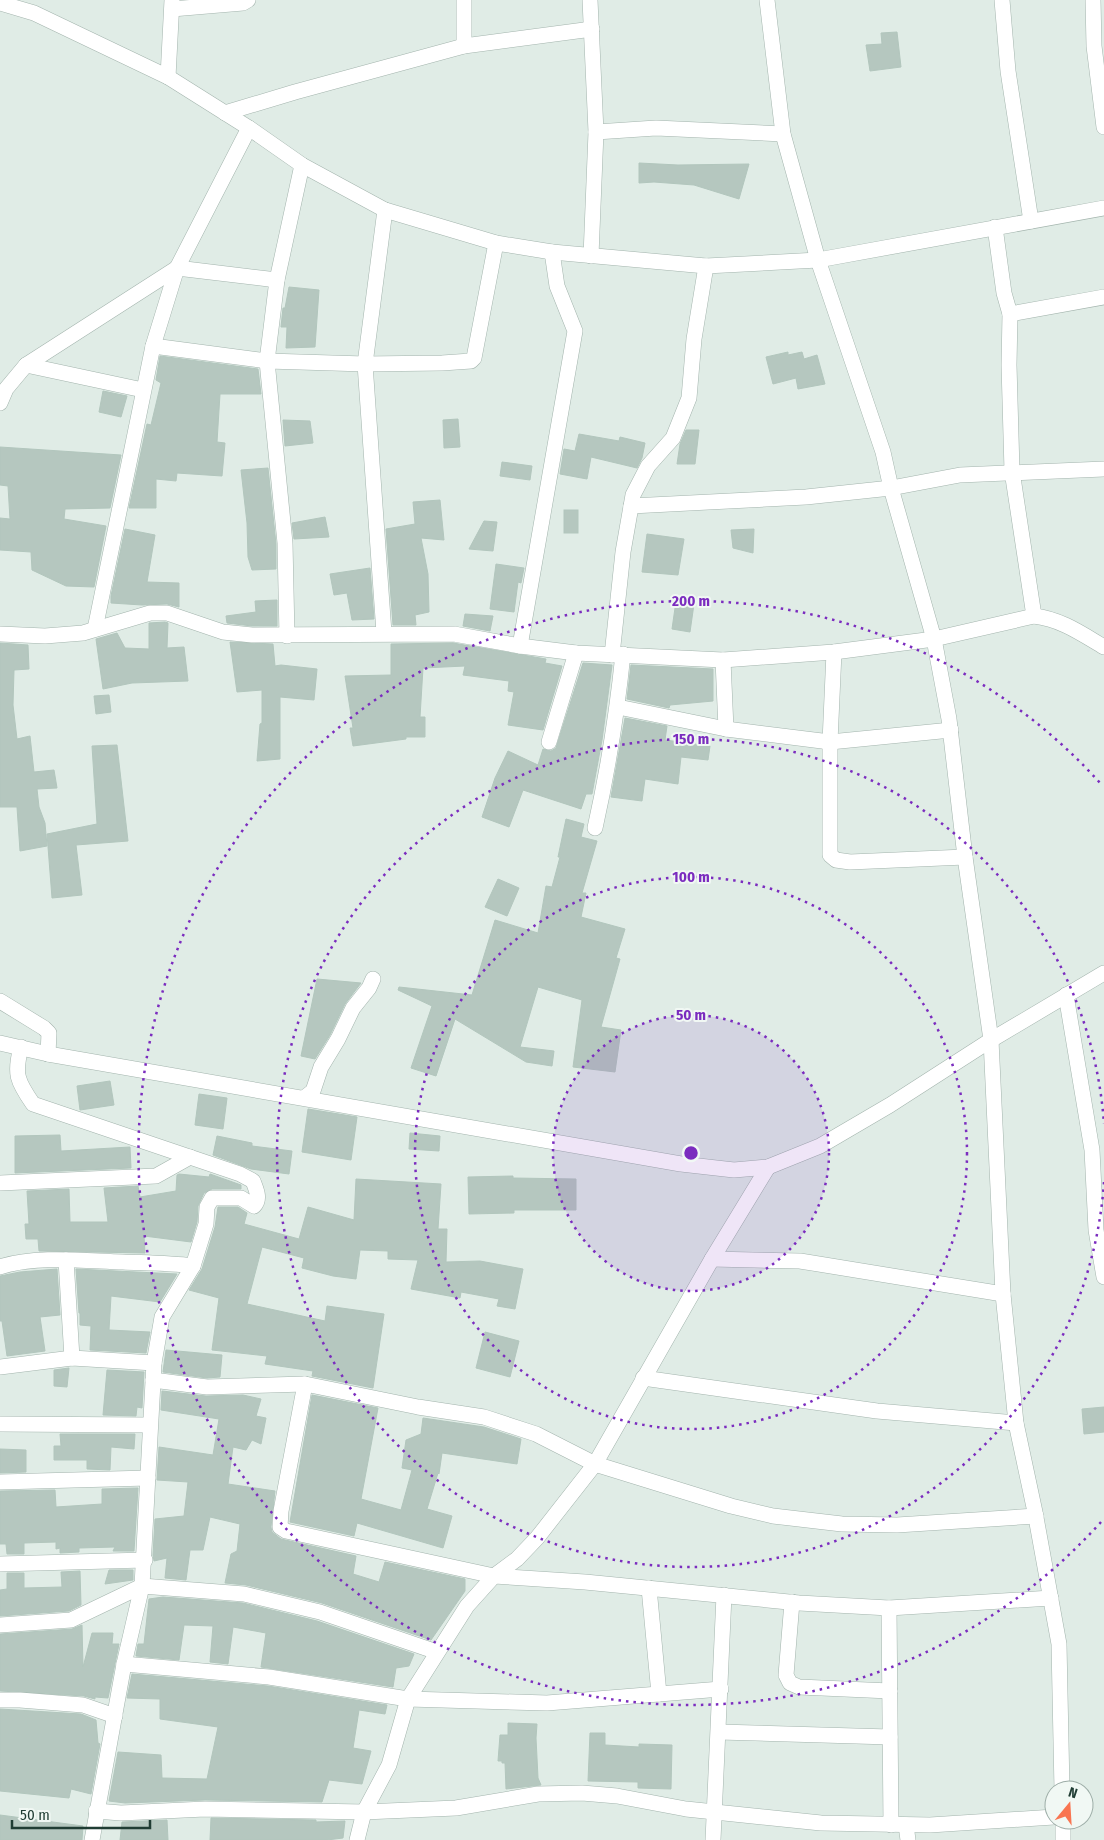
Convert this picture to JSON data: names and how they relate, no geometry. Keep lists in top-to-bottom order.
{
  "scale_bar": "50 m",
  "north": "top",
  "rings": [
    "200 m",
    "150 m",
    "100 m",
    "50 m"
  ]
}
